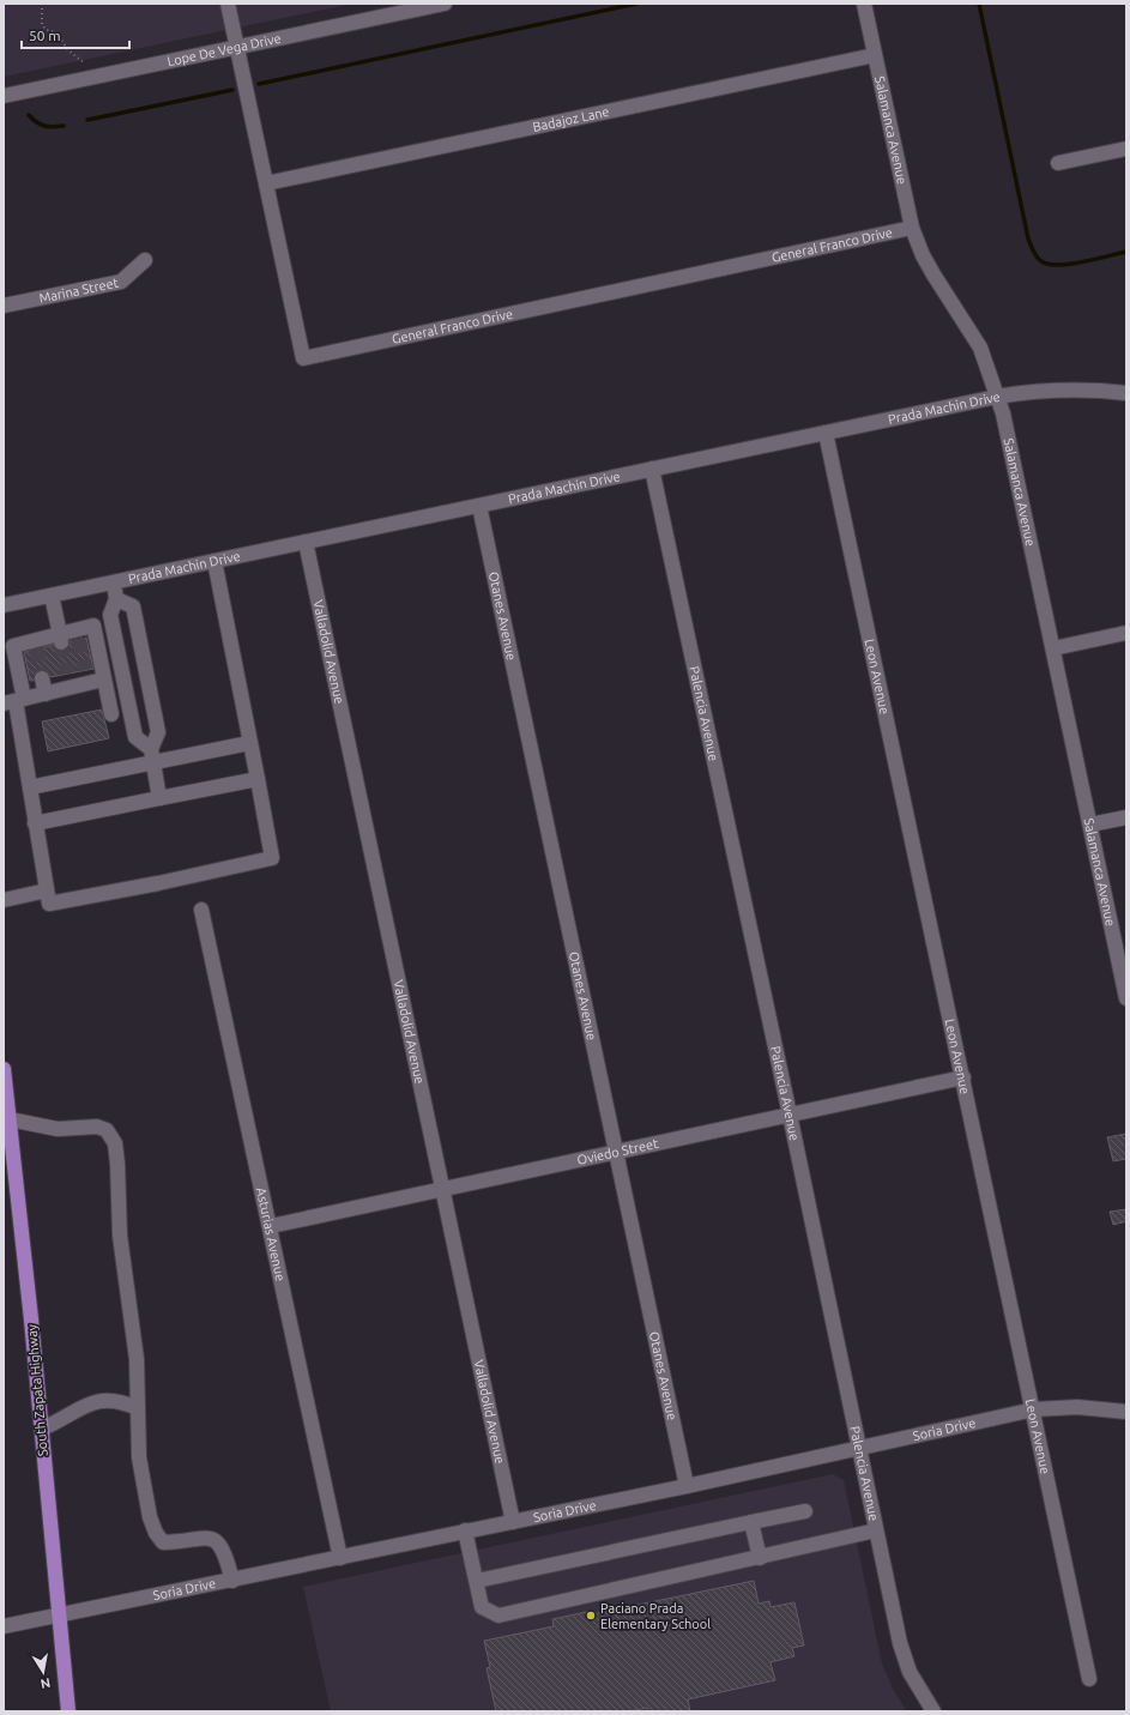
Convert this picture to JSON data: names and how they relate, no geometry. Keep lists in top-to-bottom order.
{
  "streets": {
    "main road": ["South Zapata Highway"],
    "street": [
      "Lope De Vega Drive",
      "Badajoz Lane",
      "Salamanca Avenue",
      "General Franco Drive",
      "Marina Street",
      "Prada Machin Drive",
      "Otanes Avenue",
      "Valladolid Avenue",
      "Leon Avenue",
      "Palencia Avenue",
      "Oviedo Street",
      "Asturias Avenue",
      "Soria Drive"
    ]
  },
  "crossings": [
    ["Lope De Vega Drive", "General Franco Drive"],
    ["Badajoz Lane", "Salamanca Avenue"],
    ["Badajoz Lane", "General Franco Drive"],
    ["Salamanca Avenue", "General Franco Drive"],
    ["Salamanca Avenue", "Prada Machin Drive"],
    ["Prada Machin Drive", "Otanes Avenue"],
    ["Prada Machin Drive", "Valladolid Avenue"],
    ["Prada Machin Drive", "Leon Avenue"],
    ["Prada Machin Drive", "Palencia Avenue"],
    ["Otanes Avenue", "Oviedo Street"],
    ["Otanes Avenue", "Soria Drive"],
    ["Valladolid Avenue", "Oviedo Street"],
    ["Valladolid Avenue", "Soria Drive"],
    ["Leon Avenue", "Oviedo Street"],
    ["Leon Avenue", "Soria Drive"],
    ["Palencia Avenue", "Oviedo Street"],
    ["Palencia Avenue", "Soria Drive"],
    ["Oviedo Street", "Asturias Avenue"],
    ["Asturias Avenue", "Soria Drive"],
    ["South Zapata Highway", "Soria Drive"]
  ],
  "places": ["Paciano Prada Elementary School"],
  "scale_bar": "50 m",
  "north": "bottom"
}
